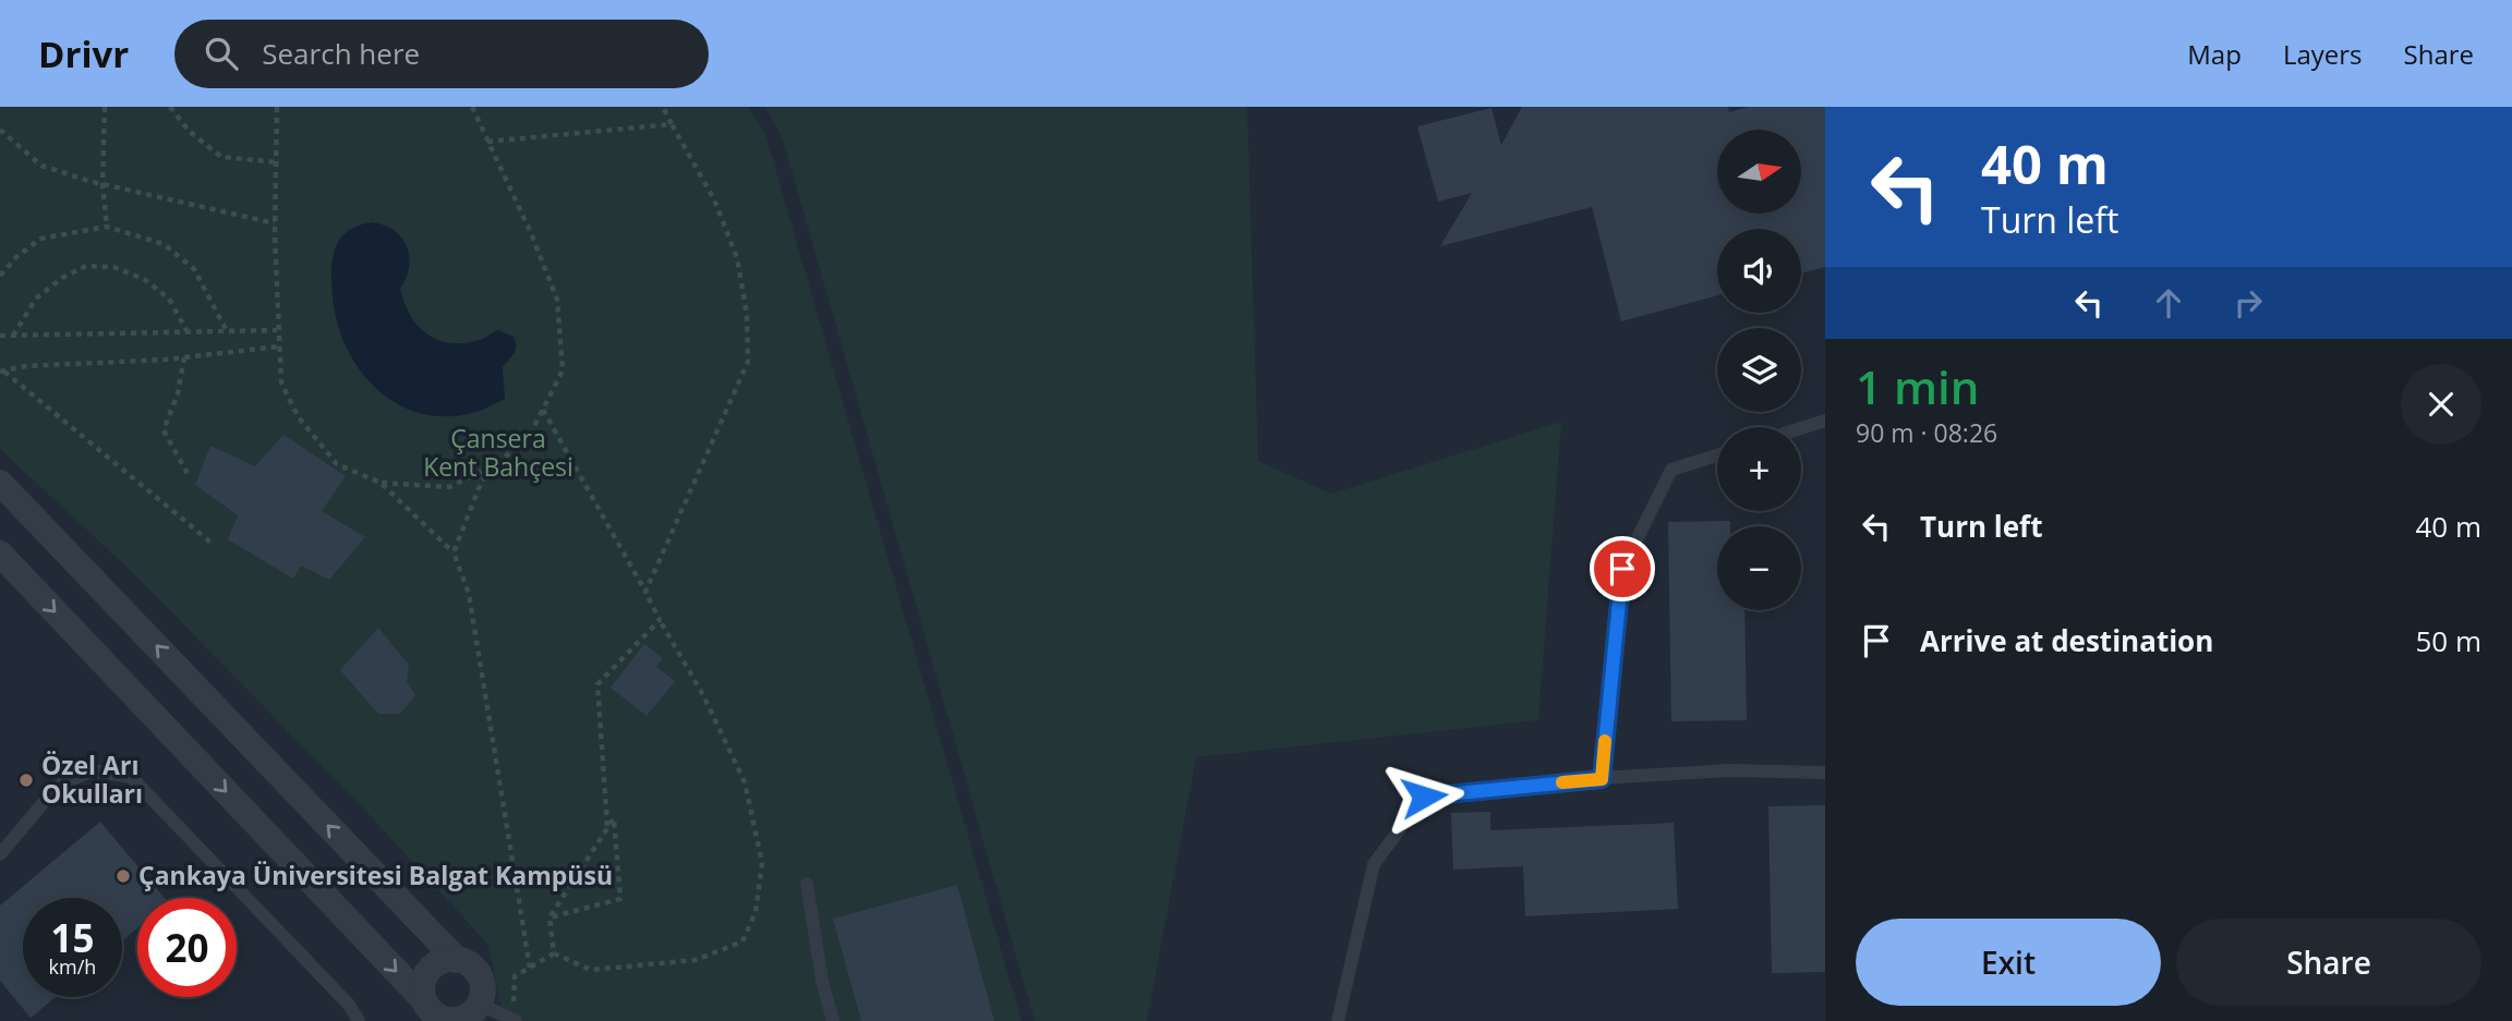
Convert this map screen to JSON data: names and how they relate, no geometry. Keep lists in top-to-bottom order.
{
  "parks": ["Çansera Kent Bahçesi"],
  "places": ["Özel Arı Okulları", "Çankaya Üniversitesi Balgat Kampüsü"],
  "north": "right",
  "page": {
    "header": "Drivr",
    "search": "Search here",
    "nav": ["Map", "Layers", "Share"],
    "turn": ["40 m", "Turn left"],
    "map_buttons": ["+", "−"],
    "heading": ["1 min", "90 m · 08:26"],
    "list": [
      {
        "name": "Turn left",
        "value": "40 m"
      },
      {
        "name": "Arrive at destination",
        "value": "50 m"
      }
    ],
    "speed": "15 km/h",
    "limit": "20",
    "buttons": ["Exit", "Share"]
  }
}
